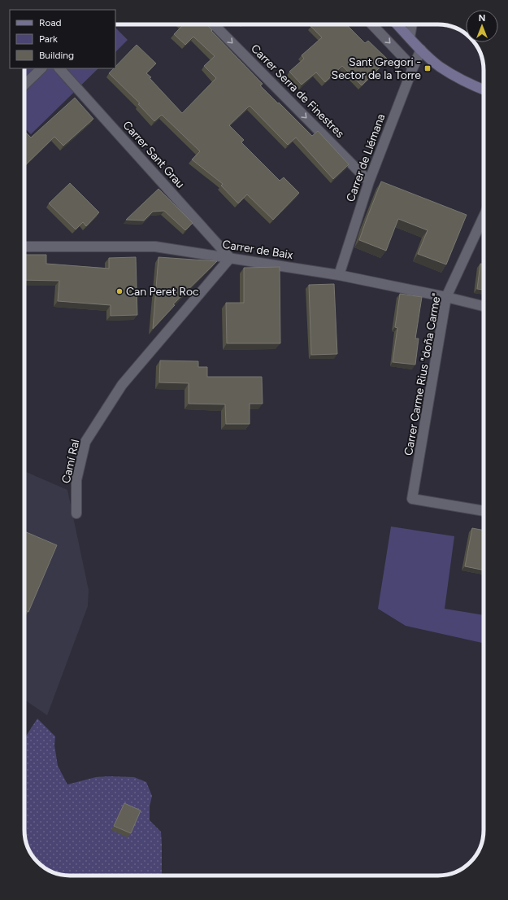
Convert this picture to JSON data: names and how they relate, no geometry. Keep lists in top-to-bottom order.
{
  "streets": {
    "street": [
      "Carrer Serra de Finestres",
      "Carrer Sant Grau",
      "Carrer de Llémana",
      "Carrer de Baix",
      "Carrer Carme Rius \"doña Carme\"",
      "Camí Ral"
    ]
  },
  "crossings": [
    ["Carrer Serra de Finestres", "Carrer de Llémana"],
    ["Carrer Sant Grau", "Carrer de Baix"],
    ["Carrer Sant Grau", "Camí Ral"],
    ["Carrer de Llémana", "Carrer de Baix"],
    ["Carrer de Baix", "Carrer Carme Rius \"doña Carme\""],
    ["Carrer de Baix", "Camí Ral"]
  ],
  "one_way": ["Carrer Serra de Finestres"],
  "places": {
    "transit": ["Sant Gregori - Sector de la Torre"],
    "other": ["Can Peret Roc"]
  },
  "legend": ["Road", "Park", "Building"],
  "north": "top"
}
